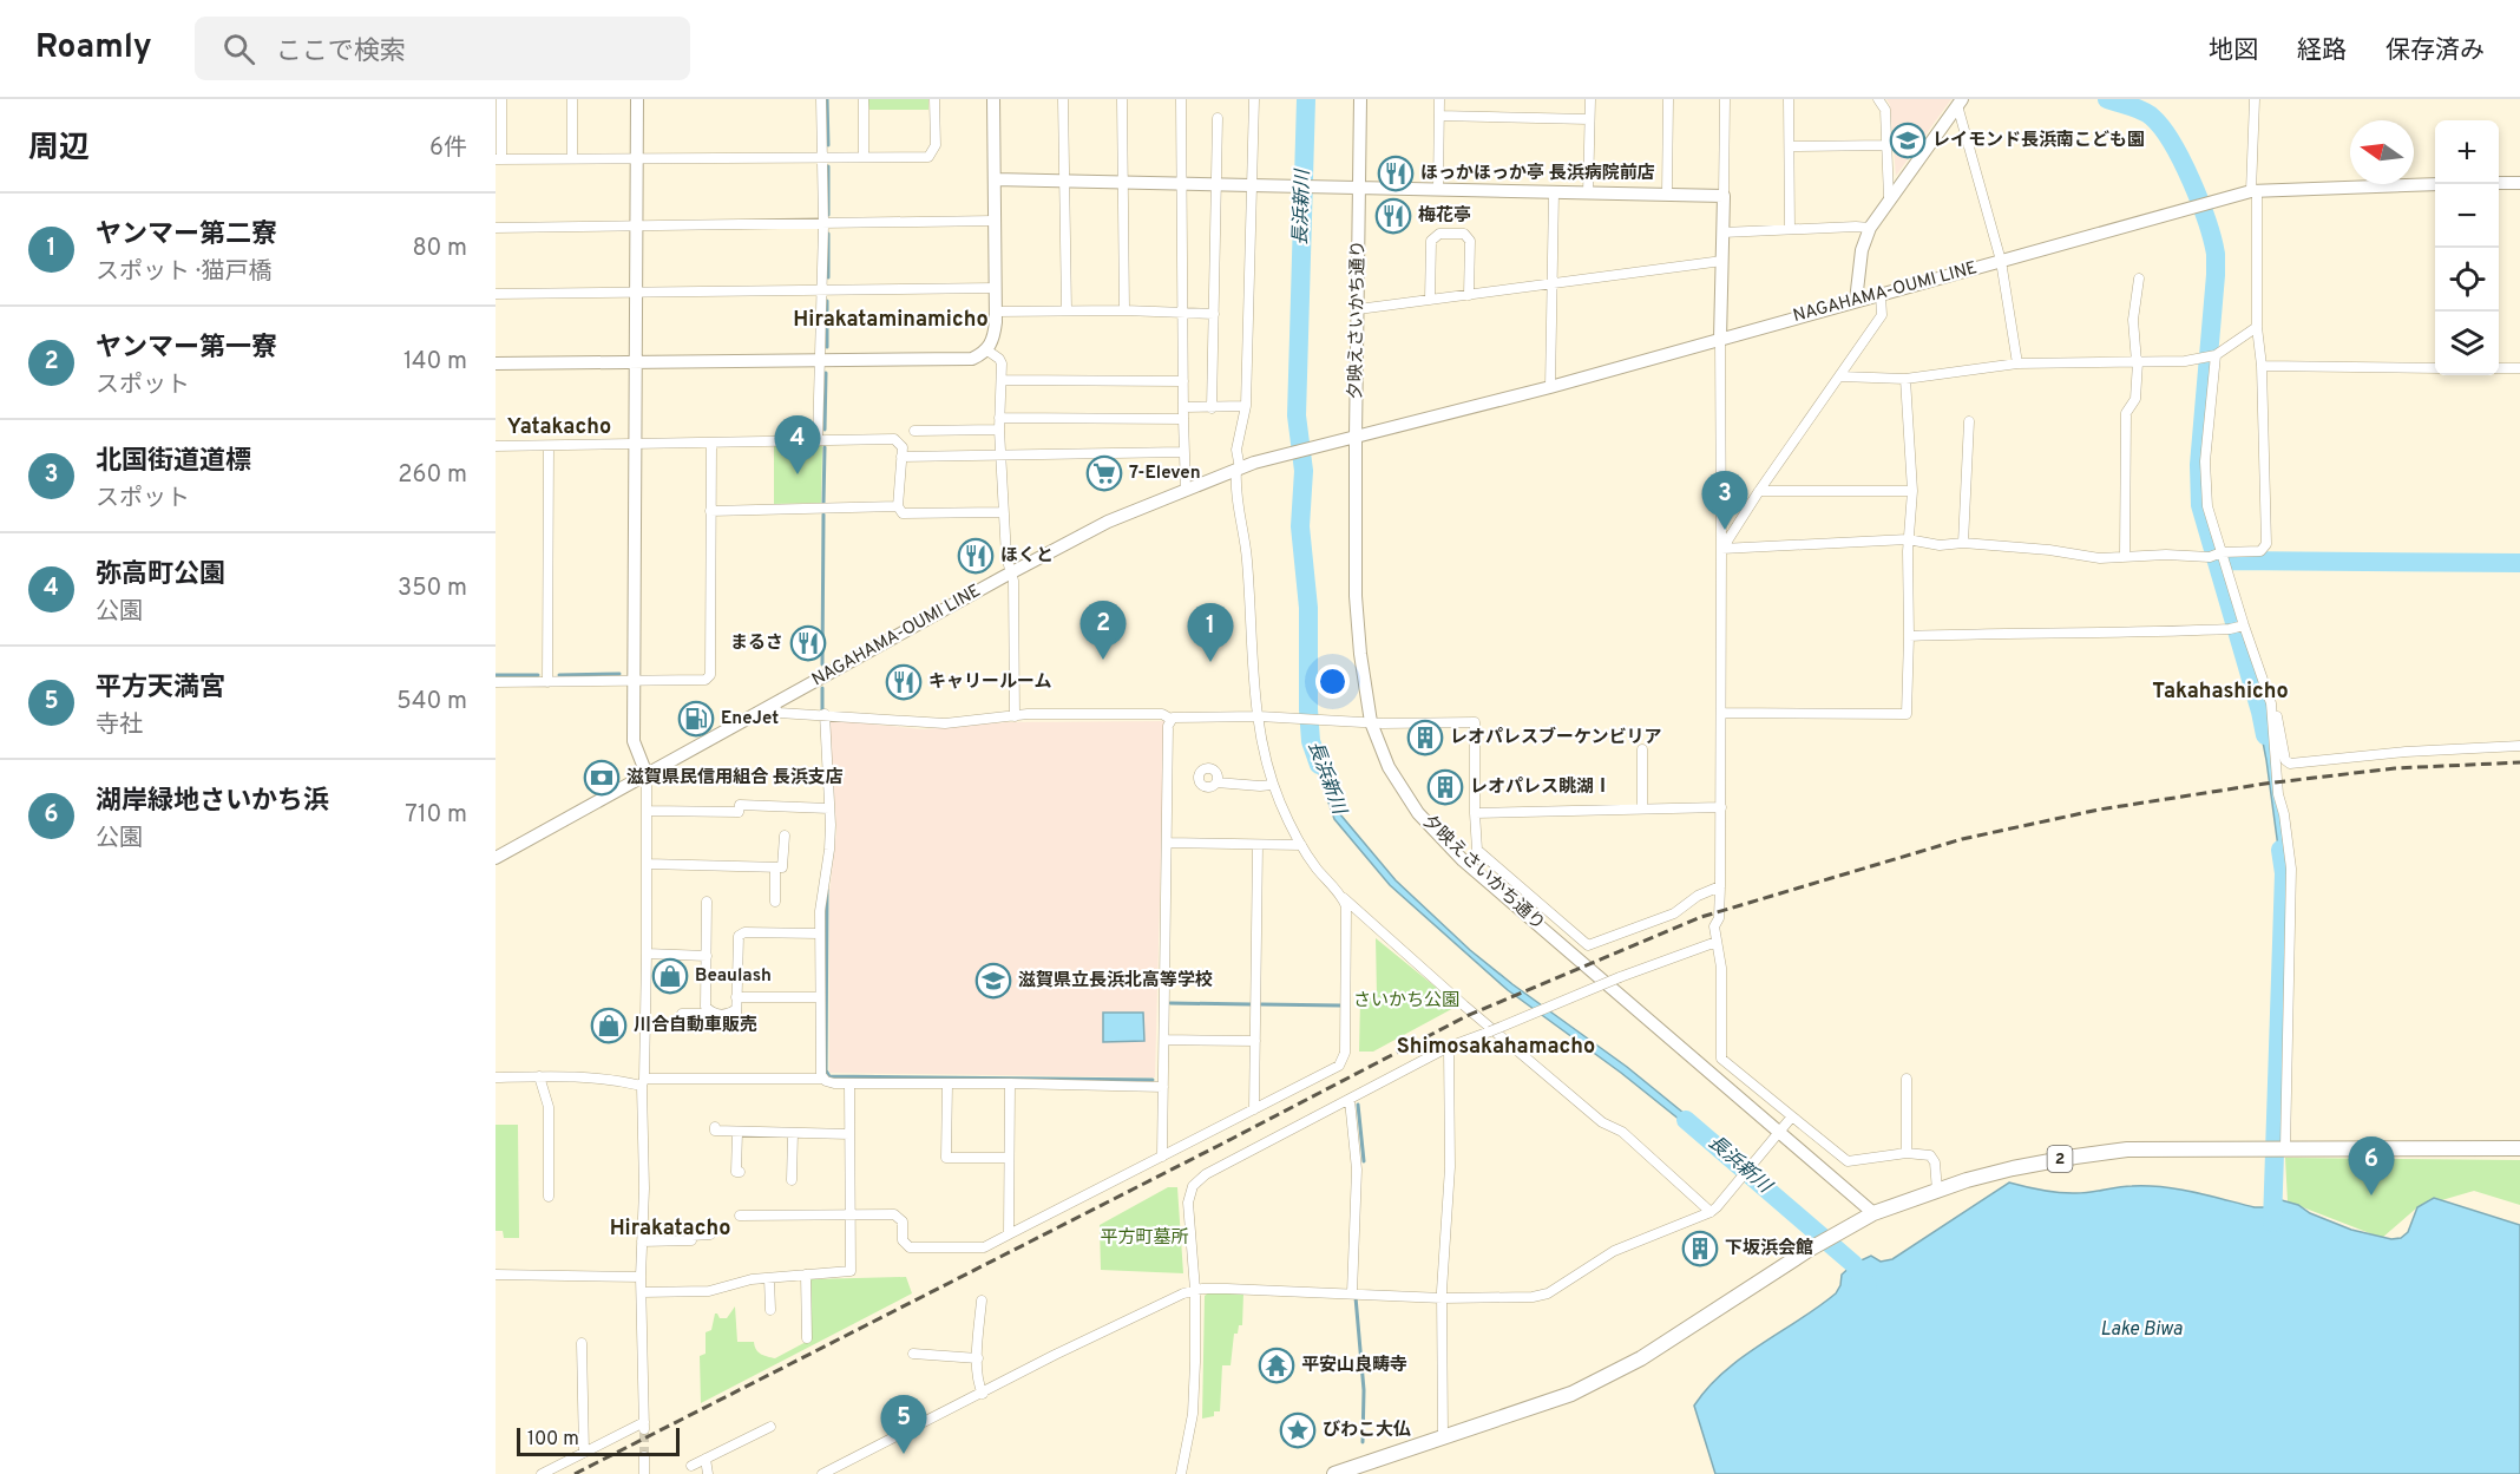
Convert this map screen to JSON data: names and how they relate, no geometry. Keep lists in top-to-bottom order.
{
  "streets": {
    "main road": ["2"],
    "street": ["NAGAHAMA-OUMI LINE", "夕映えさいかち通り"]
  },
  "crossings": [
    ["NAGAHAMA-OUMI LINE", "夕映えさいかち通り"],
    ["夕映えさいかち通り", "2"]
  ],
  "districts": [
    "Hirakataminamicho",
    "Yatakacho",
    "Takahashicho",
    "Shimosakahamacho",
    "Hirakatacho"
  ],
  "water": ["長浜新川", "Lake Biwa"],
  "parks": ["さいかち公園", "平方町墓所"],
  "places": {
    "school or university": ["レイモンド長浜南こども園", "滋賀県立長浜北高等学校"],
    "restaurant": [
      "ほっかほっか亭 長浜病院前店",
      "梅花亭",
      "ほくと",
      "まるさ",
      "キャリールーム"
    ],
    "supermarket": ["7-Eleven"],
    "fuel station": ["EneJet"],
    "building": ["レオパレスブーケンビリア", "レオパレス眺湖Ⅰ", "下坂浜会館"],
    "bank": ["滋賀県民信用組合 長浜支店"],
    "shop": ["Beaulash", "川合自動車販売"],
    "temple": ["平安山良畴寺"],
    "place": ["びわこ大仏"]
  },
  "scale_bar": "100 m",
  "north": "left",
  "page": {
    "header": "Roamly",
    "search": "ここで検索",
    "nav": ["地図", "経路", "保存済み"],
    "heading": ["周辺", "6件"],
    "map_buttons": ["+", "−"],
    "list": [
      {
        "mark": "1",
        "name": "ヤンマー第二寮",
        "note": "スポット · 猫戸橋",
        "value": "80 m"
      },
      {
        "mark": "2",
        "name": "ヤンマー第一寮",
        "note": "スポット",
        "value": "140 m"
      },
      {
        "mark": "3",
        "name": "北国街道道標",
        "note": "スポット",
        "value": "260 m"
      },
      {
        "mark": "4",
        "name": "弥高町公園",
        "note": "公園",
        "value": "350 m"
      },
      {
        "mark": "5",
        "name": "平方天満宮",
        "note": "寺社",
        "value": "540 m"
      },
      {
        "mark": "6",
        "name": "湖岸緑地さいかち浜",
        "note": "公園",
        "value": "710 m"
      }
    ],
    "pins": [
      "4",
      "3",
      "2",
      "1",
      "6",
      "5"
    ],
    "scale": "100 m"
  }
}
